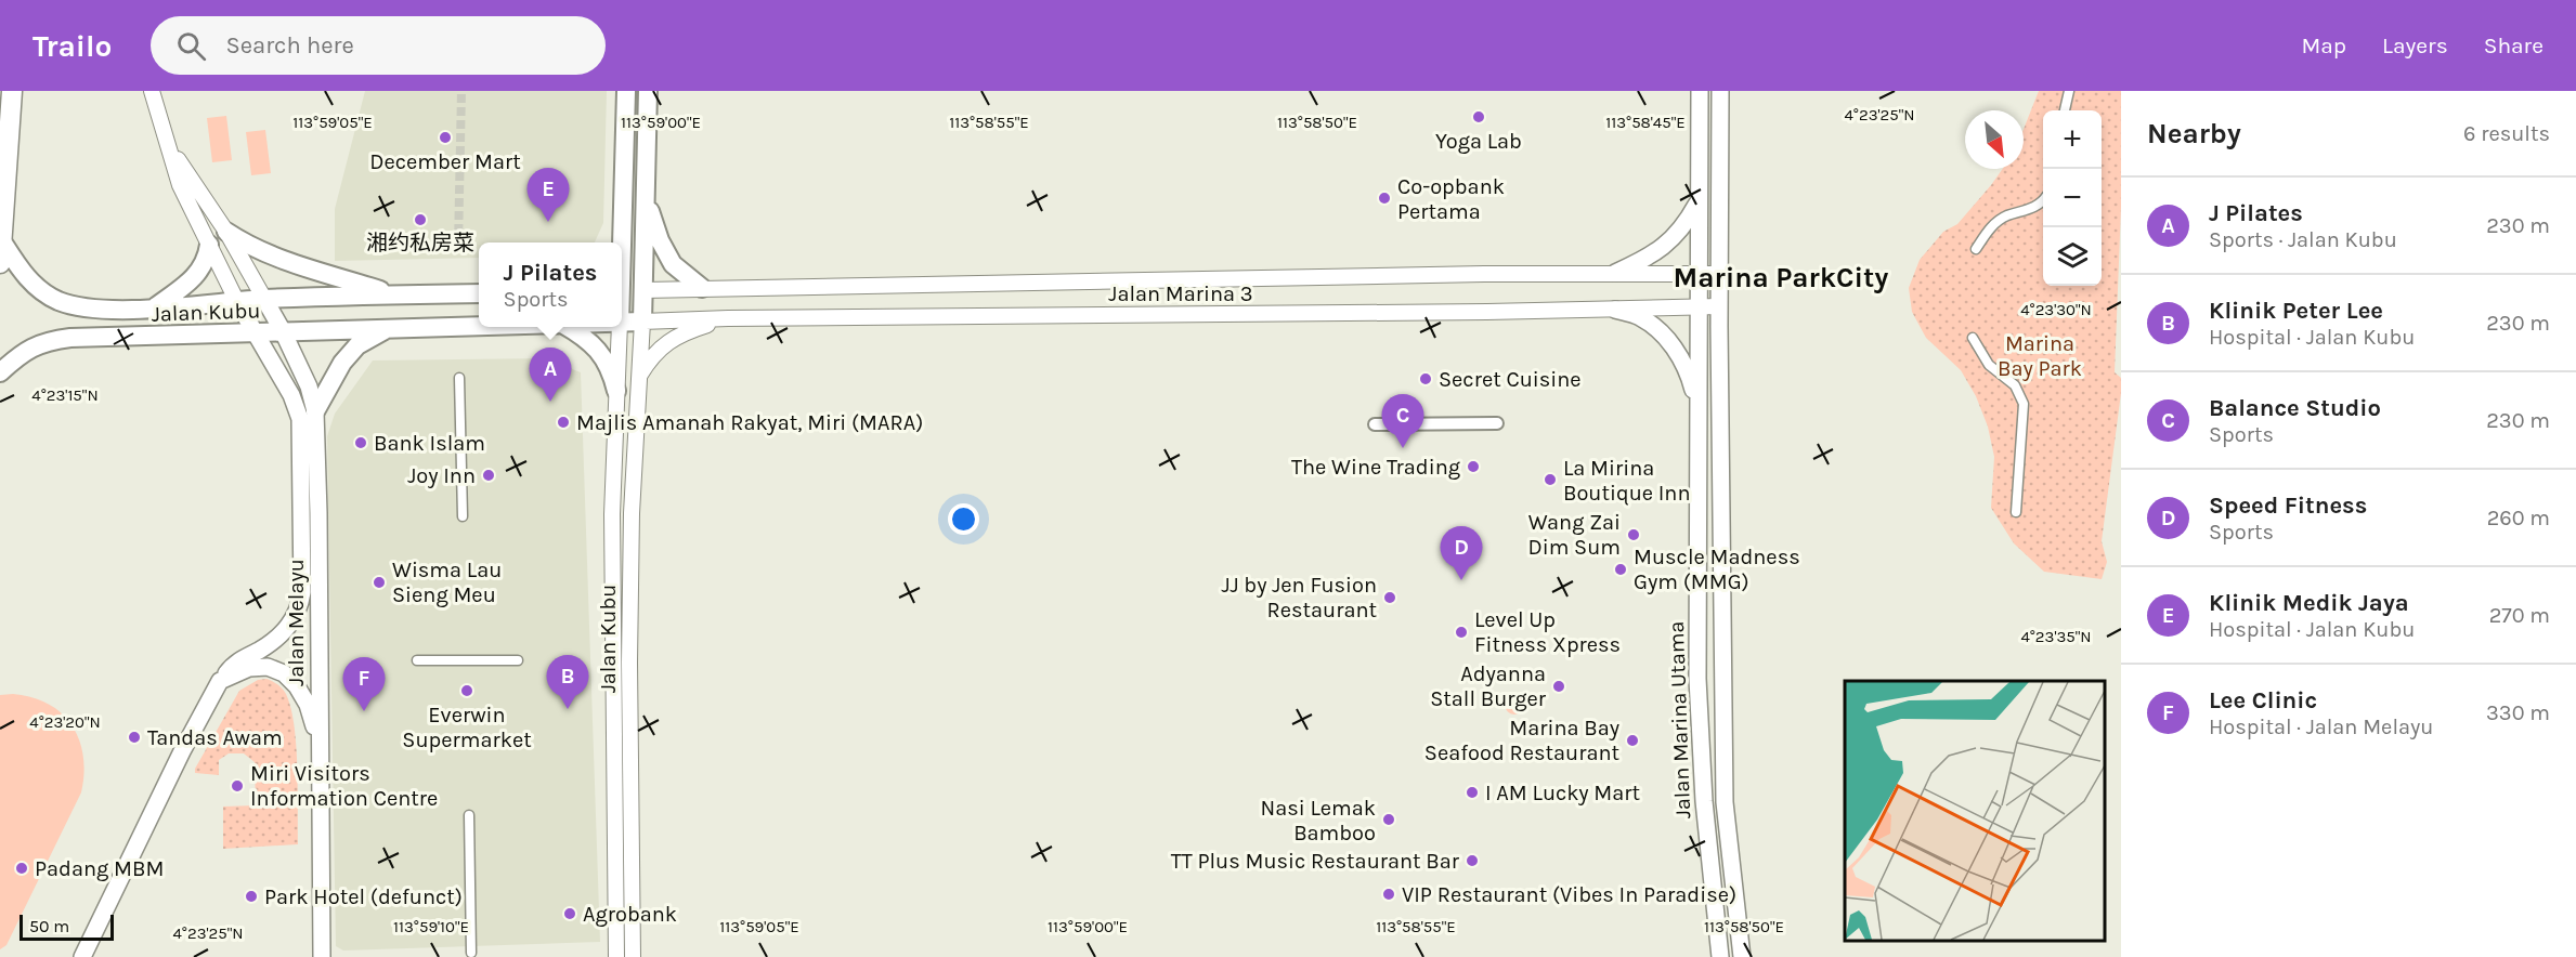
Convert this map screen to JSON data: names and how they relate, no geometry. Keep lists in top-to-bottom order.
{
  "streets": {
    "main road": ["Jalan Kubu", "Jalan Melayu", "Jalan Marina Utama"],
    "street": ["Jalan Marina 3"]
  },
  "crossings": [
    ["Jalan Marina 3", "Jalan Kubu"],
    ["Jalan Marina 3", "Jalan Marina Utama"],
    ["Jalan Kubu", "Jalan Melayu"]
  ],
  "districts": ["Marina ParkCity"],
  "parks": ["Marina Bay Park"],
  "places": [
    "Yoga Lab",
    "December Mart",
    "Co-opbank Pertama",
    "湘约私房菜",
    "Secret Cuisine",
    "Majlis Amanah Rakyat, Miri (MARA)",
    "Bank Islam",
    "The Wine Trading",
    "Joy Inn",
    "La Mirina Boutique Inn",
    "Wang Zai Dim Sum",
    "Muscle Madness Gym (MMG)",
    "Wisma Lau Sieng Meu",
    "JJ by Jen Fusion Restaurant",
    "Level Up Fitness Xpress",
    "Adyanna Stall Burger",
    "Everwin Supermarket",
    "Tandas Awam",
    "Marina Bay Seafood Restaurant",
    "Miri Visitors Information Centre",
    "I AM Lucky Mart",
    "Nasi Lemak Bamboo",
    "TT Plus Music Restaurant Bar",
    "Padang MBM",
    "VIP Restaurant (Vibes In Paradise)",
    "Park Hotel (defunct)",
    "Agrobank"
  ],
  "scale_bar": "50 m",
  "north": "bottom right",
  "page": {
    "header": "Trailo",
    "search": "Search here",
    "nav": ["Map", "Layers", "Share"],
    "heading": ["Nearby", "6 results"],
    "map_buttons": ["+", "−"],
    "pins": [
      "E",
      "A",
      "C",
      "D",
      "B",
      "F"
    ],
    "list": [
      {
        "mark": "A",
        "name": "J Pilates",
        "note": "Sports · Jalan Kubu",
        "value": "230 m"
      },
      {
        "mark": "B",
        "name": "Klinik Peter Lee",
        "note": "Hospital · Jalan Kubu",
        "value": "230 m"
      },
      {
        "mark": "C",
        "name": "Balance Studio",
        "note": "Sports",
        "value": "230 m"
      },
      {
        "mark": "D",
        "name": "Speed Fitness",
        "note": "Sports",
        "value": "260 m"
      },
      {
        "mark": "E",
        "name": "Klinik Medik Jaya",
        "note": "Hospital · Jalan Kubu",
        "value": "270 m"
      },
      {
        "mark": "F",
        "name": "Lee Clinic",
        "note": "Hospital · Jalan Melayu",
        "value": "330 m"
      }
    ],
    "popup": ["J Pilates", "Sports"],
    "scale": "50 m"
  },
  "coordinates": [
    "4°23'25\"N",
    "113°59'05\"E",
    "113°59'00\"E",
    "113°58'55\"E",
    "113°58'50\"E",
    "113°58'45\"E",
    "4°23'30\"N",
    "4°23'15\"N",
    "4°23'35\"N",
    "4°23'20\"N",
    "113°59'10\"E"
  ]
}
